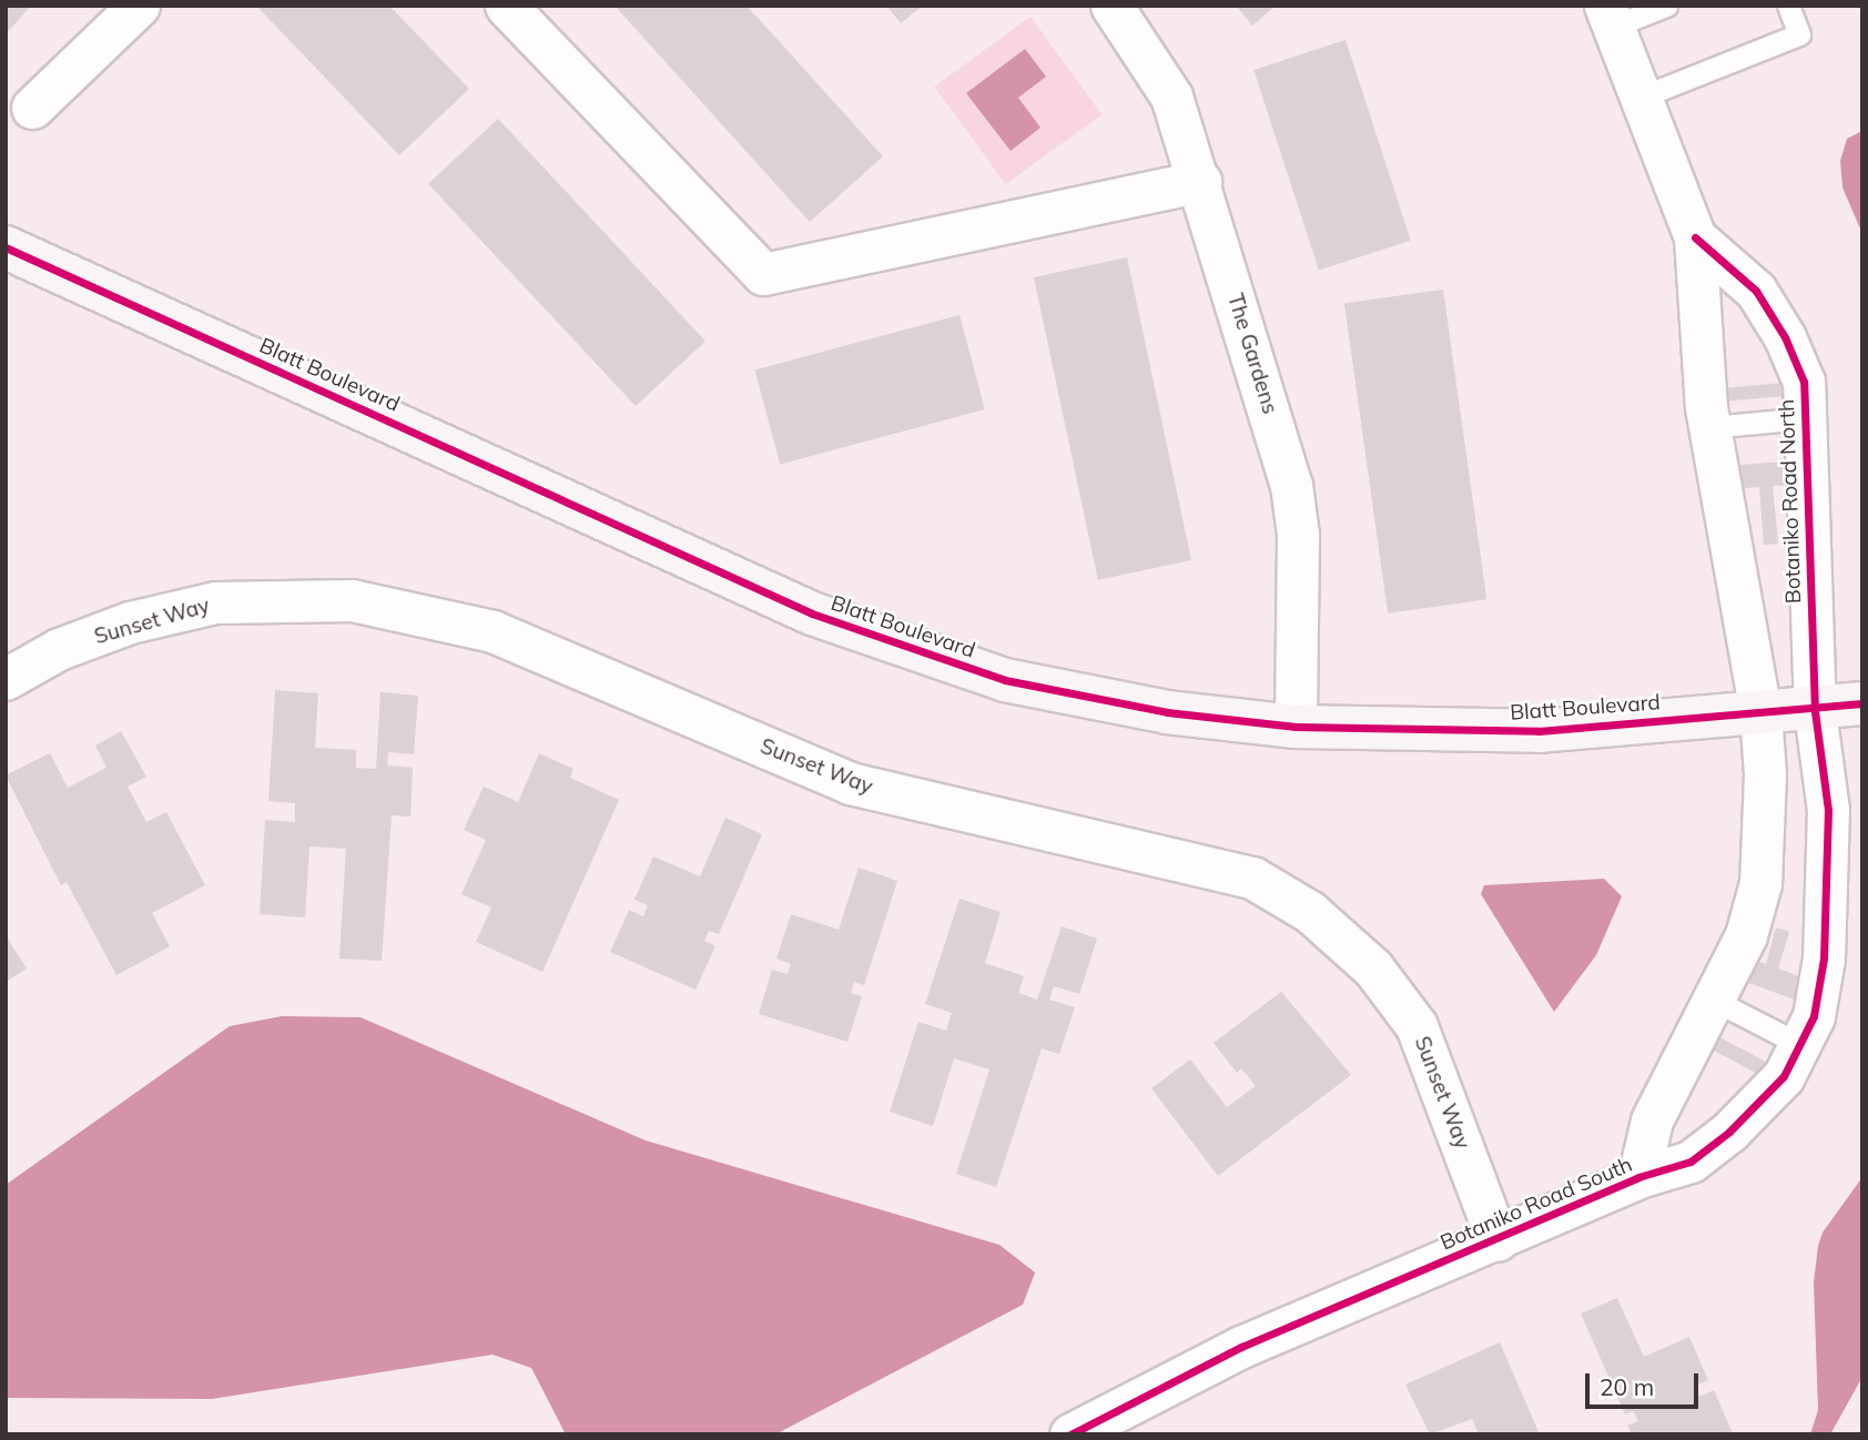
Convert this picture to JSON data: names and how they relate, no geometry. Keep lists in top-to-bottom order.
{
  "streets": {
    "street": [
      "The Gardens",
      "Blatt Boulevard",
      "Botaniko Road North",
      "Sunset Way",
      "Botaniko Road South"
    ]
  },
  "crossings": [
    ["The Gardens", "Blatt Boulevard"],
    ["Blatt Boulevard", "Botaniko Road North"],
    ["Blatt Boulevard", "Botaniko Road South"],
    ["Botaniko Road North", "Botaniko Road South"],
    ["Sunset Way", "Botaniko Road South"]
  ],
  "scale_bar": "20 m"
}
